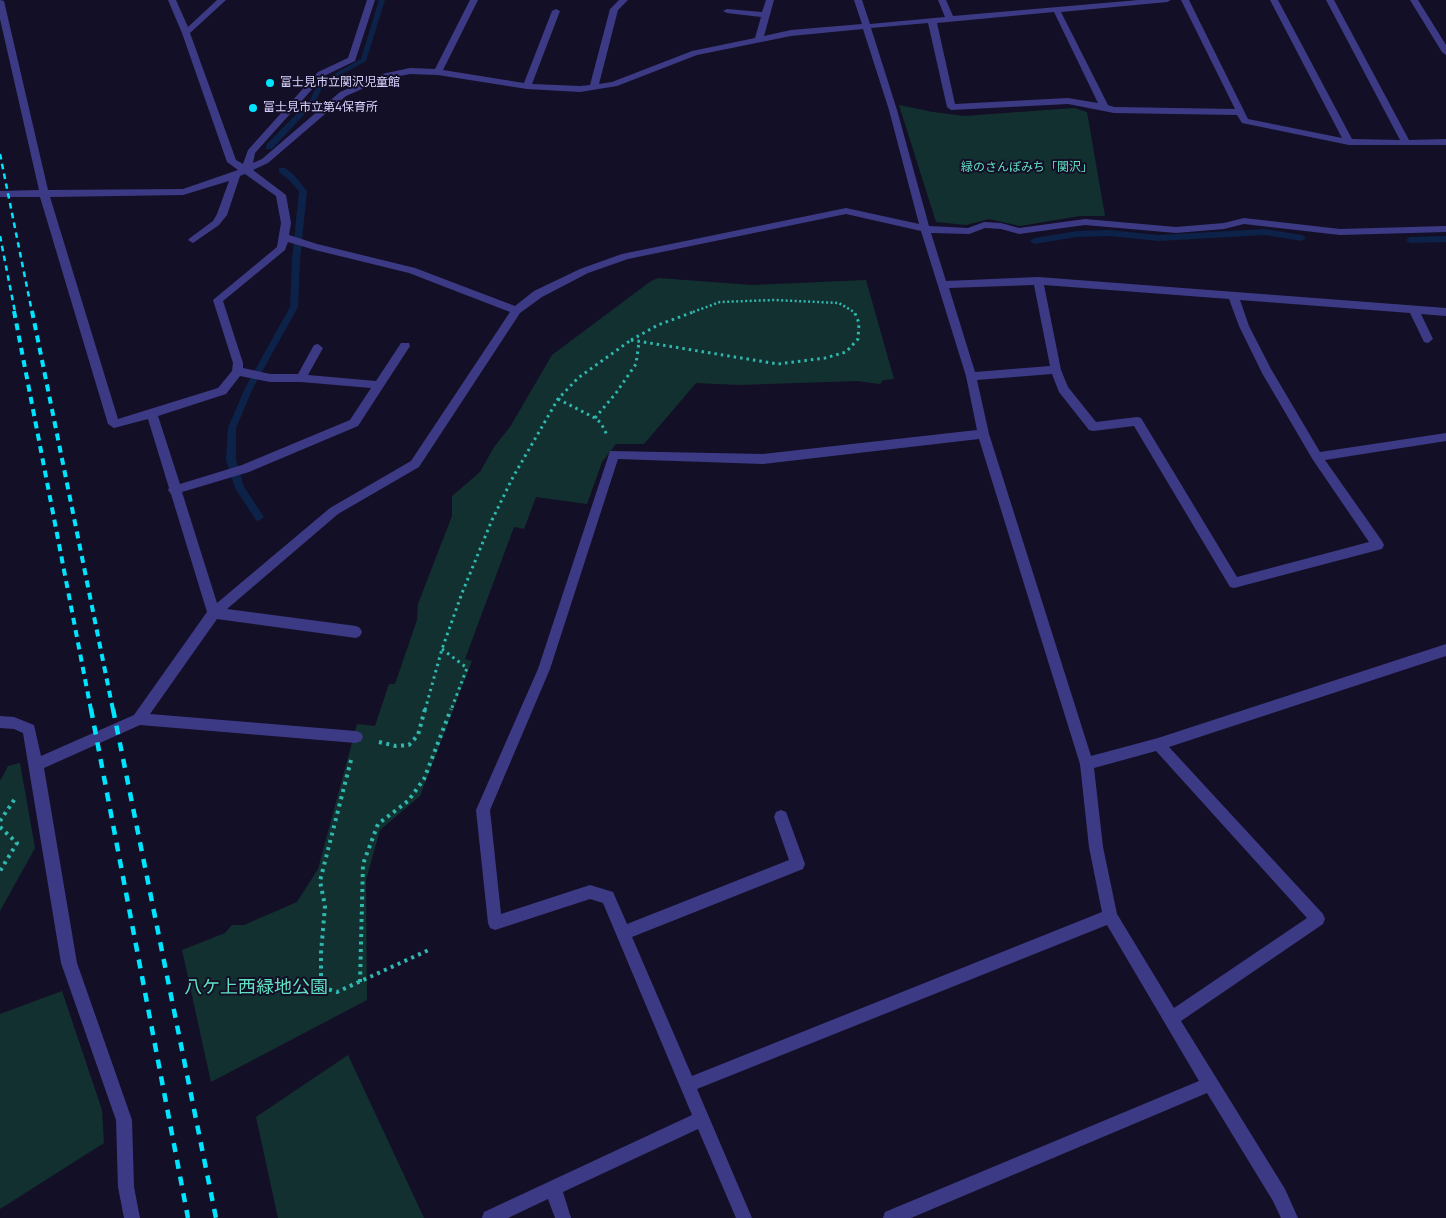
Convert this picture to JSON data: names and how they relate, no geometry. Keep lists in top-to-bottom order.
{
  "parks": ["緑のさんぽみち「関沢」", "八ケ上西緑地公園"],
  "places": ["富士見市立関沢児童館", "富士見市立第4保育所"]
}
